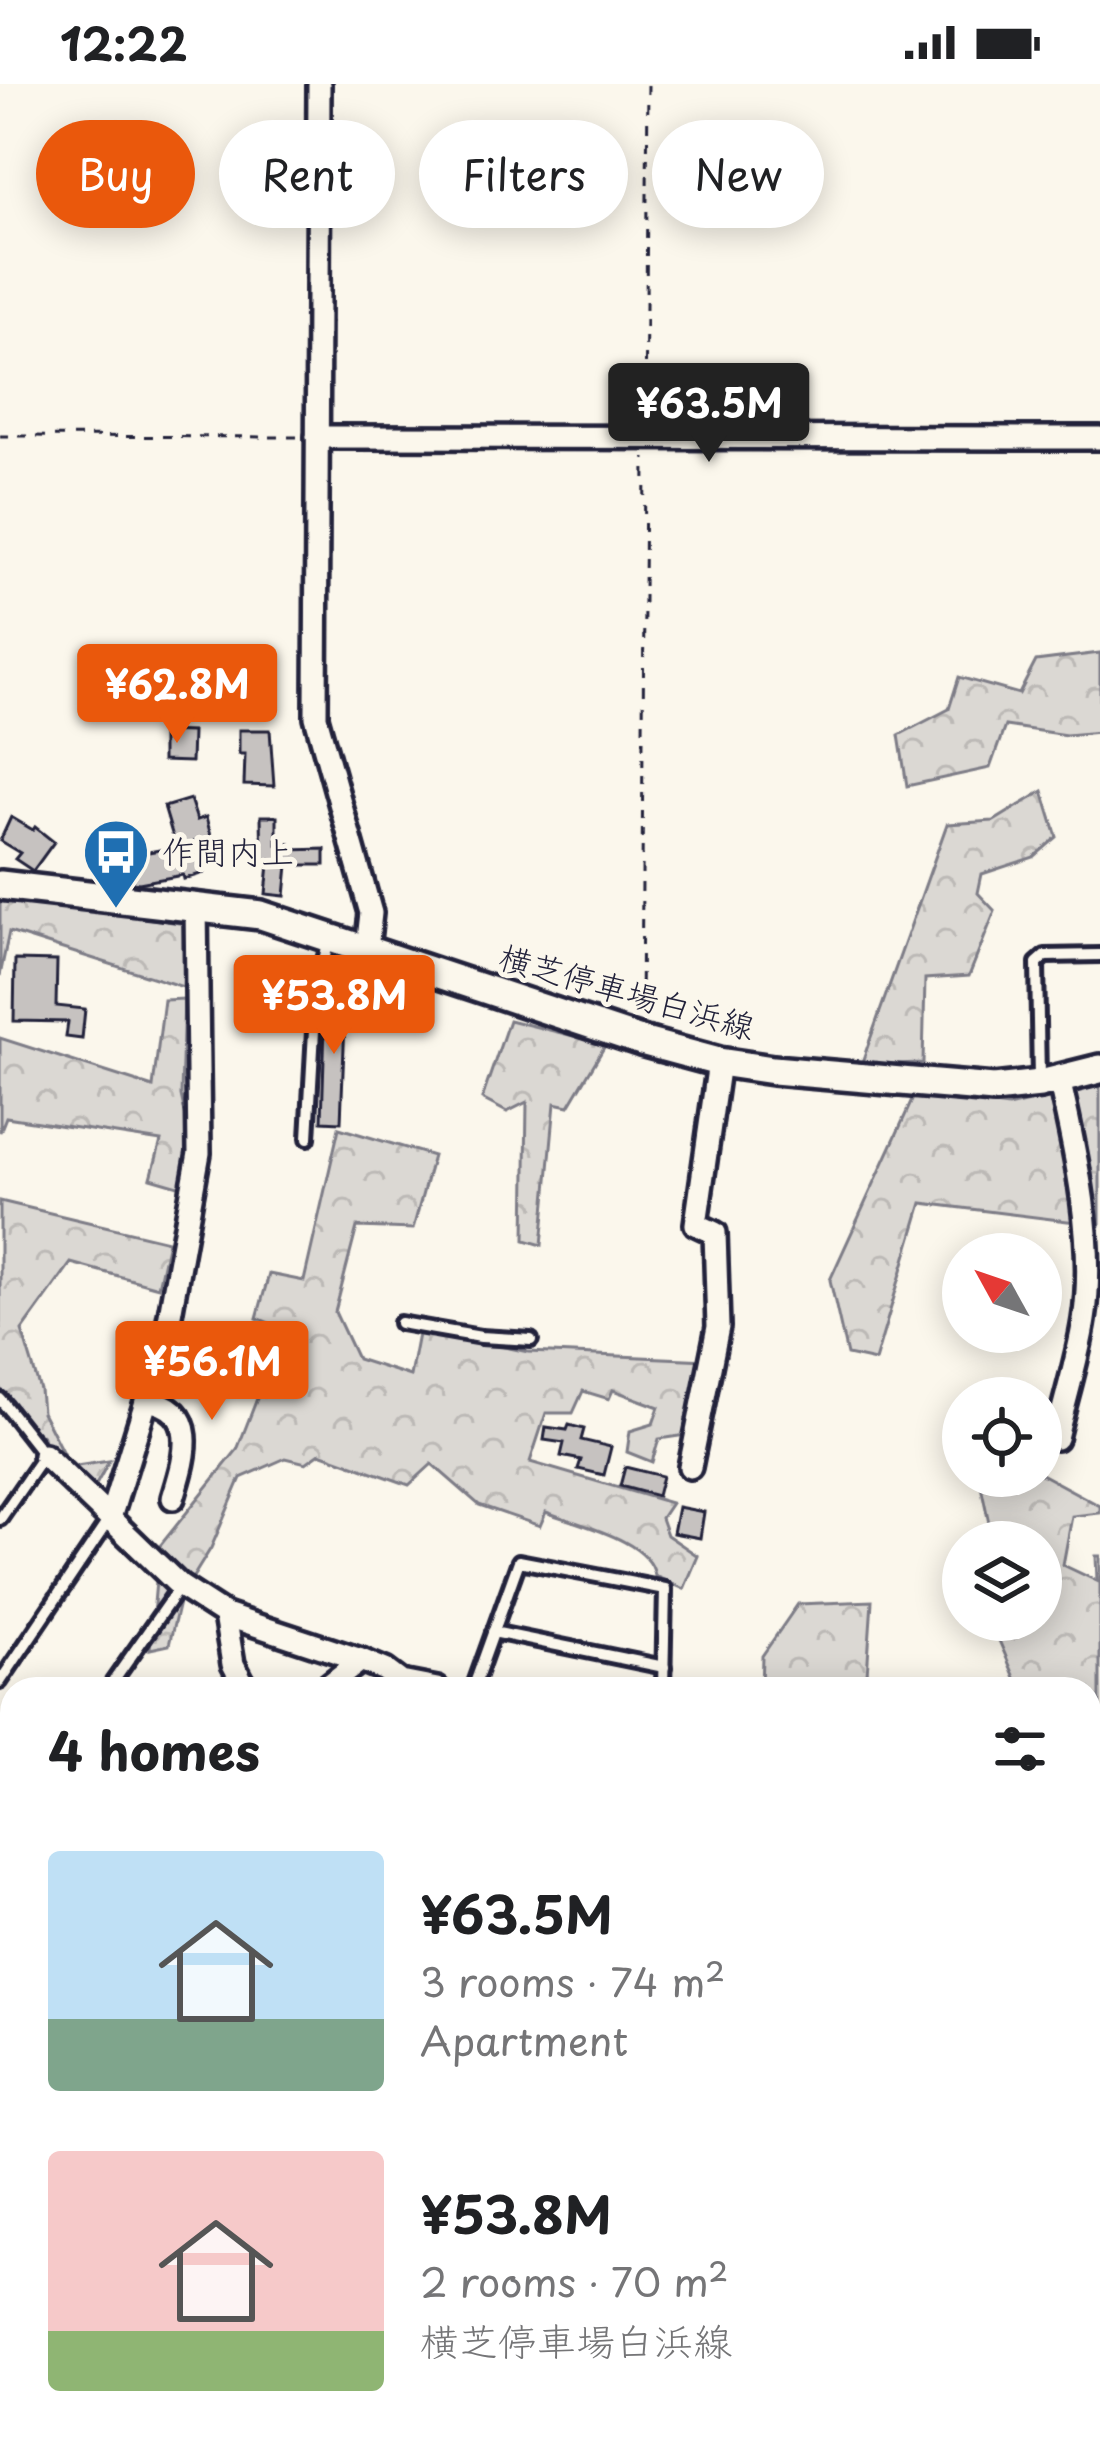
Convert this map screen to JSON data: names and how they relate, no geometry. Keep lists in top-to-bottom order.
{
  "streets": {
    "main road": ["横芝停車場白浜線"]
  },
  "places": {
    "bus stop": ["作間内上"]
  },
  "north": "top left",
  "page": {
    "status": "12:22",
    "chip": [
      "Buy",
      "Rent",
      "Filters",
      "New"
    ],
    "price": [
      "¥63.5M",
      "¥62.8M",
      "¥53.8M",
      "¥56.1M"
    ],
    "heading": "4 homes",
    "list": [
      {
        "name": "¥63.5M",
        "note": "3 rooms · 74 m² · Apartment"
      },
      {
        "name": "¥53.8M",
        "note": "2 rooms · 70 m² · 横芝停車場白浜線"
      }
    ]
  }
}
